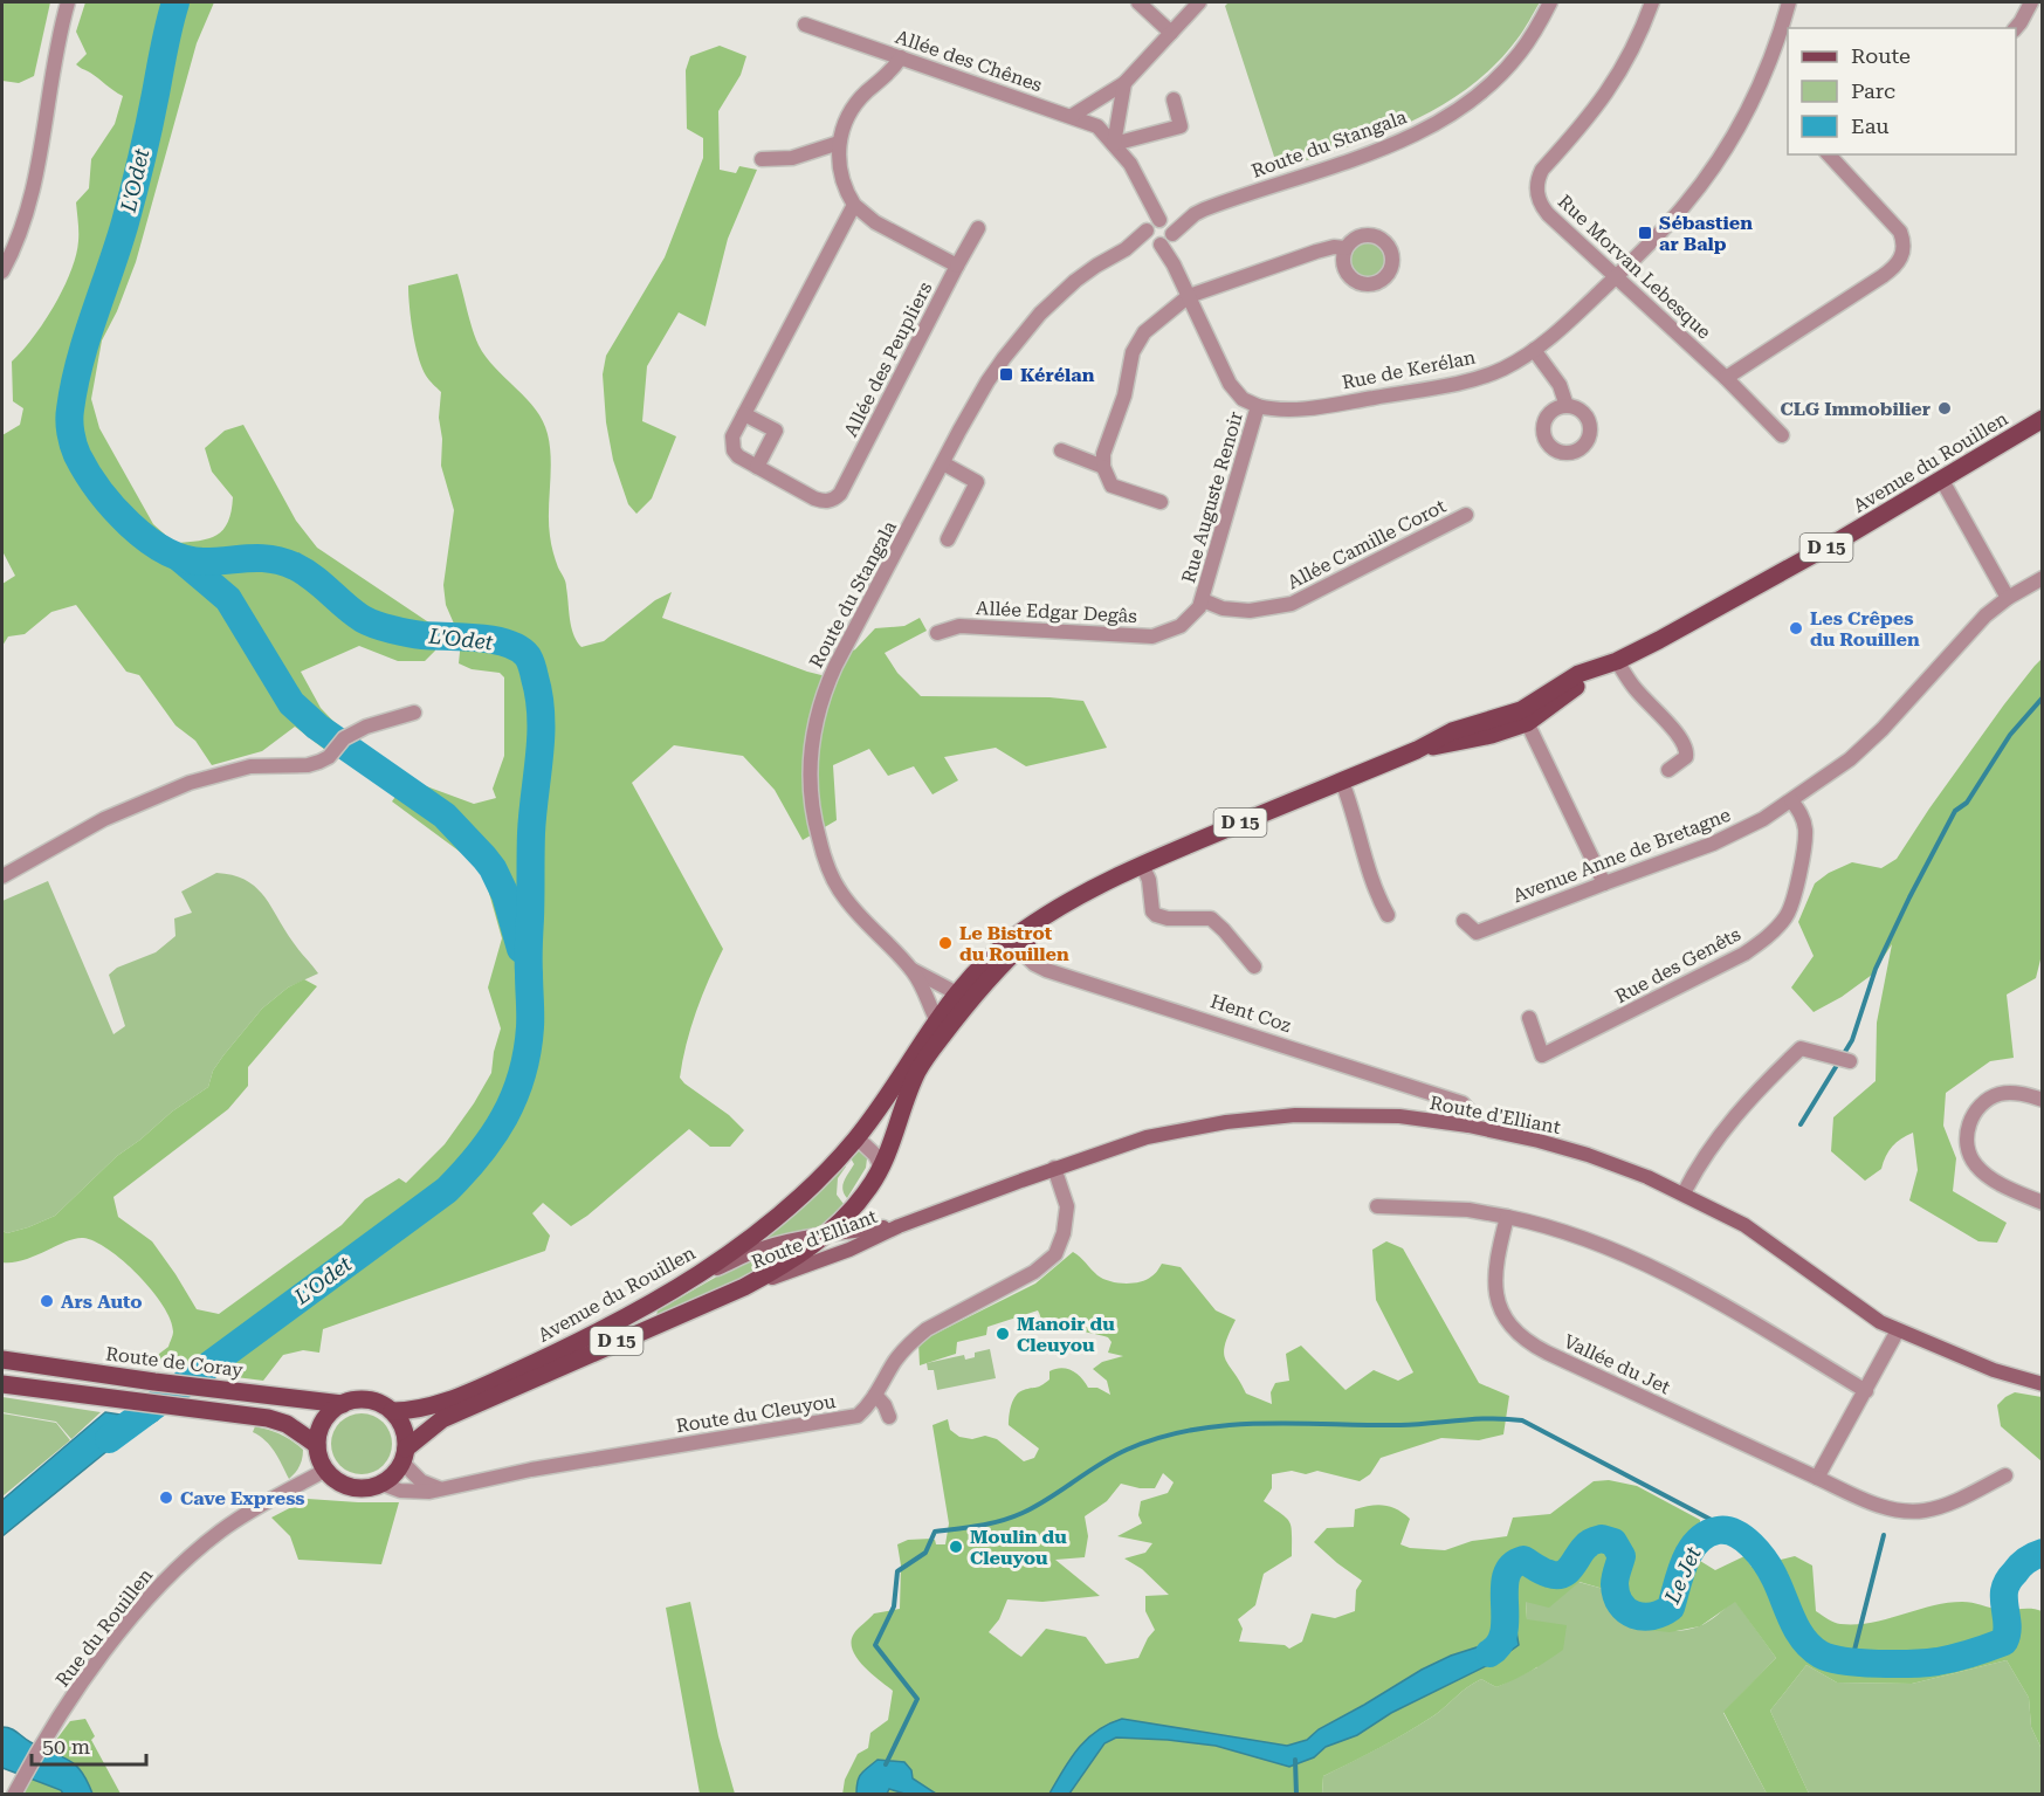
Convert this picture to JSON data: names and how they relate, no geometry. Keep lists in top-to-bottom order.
{
  "streets": {
    "main road": ["Avenue du Rouillen", "D 15", "Route de Coray"],
    "street": [
      "Allée des Chênes",
      "Route du Stangala",
      "Rue Morvan Lebesque",
      "Allée des Peupliers",
      "Rue de Kerélan",
      "Rue Auguste Renoir",
      "Allée Camille Corot",
      "Allée Edgar Degâs",
      "Avenue Anne de Bretagne",
      "Rue des Genêts",
      "Hent Coz",
      "Route d'Elliant",
      "Vallée du Jet",
      "Route du Cleuyou",
      "Rue du Rouillen"
    ]
  },
  "crossings": [
    ["Route du Stangala", "Avenue du Rouillen"],
    ["Route du Stangala", "Rue Auguste Renoir"],
    ["Rue Morvan Lebesque", "Rue de Kerélan"],
    ["Rue de Kerélan", "Rue Auguste Renoir"],
    ["Avenue du Rouillen", "Hent Coz"],
    ["Avenue du Rouillen", "Route d'Elliant"],
    ["Avenue du Rouillen", "Route de Coray"],
    ["Avenue du Rouillen", "Route du Cleuyou"],
    ["Avenue du Rouillen", "Rue du Rouillen"],
    ["Rue Auguste Renoir", "Allée Camille Corot"],
    ["Rue Auguste Renoir", "Allée Edgar Degâs"],
    ["Allée Camille Corot", "Allée Edgar Degâs"],
    ["Avenue Anne de Bretagne", "Rue des Genêts"],
    ["Hent Coz", "Route d'Elliant"],
    ["Route d'Elliant", "Route du Cleuyou"],
    ["Route de Coray", "Route du Cleuyou"],
    ["Route de Coray", "Rue du Rouillen"],
    ["Route du Cleuyou", "Rue du Rouillen"]
  ],
  "water": ["L'Odet", "Le Jet"],
  "places": {
    "transit": ["Sébastien ar Balp", "Kérélan"],
    "other": [
      "CLG Immobilier",
      "Les Crêpes du Rouillen",
      "Le Bistrot du Rouillen",
      "Ars Auto",
      "Manoir du Cleuyou",
      "Cave Express",
      "Moulin du Cleuyou"
    ]
  },
  "legend": ["Route", "Parc", "Eau"],
  "scale_bar": "50 m"
}
